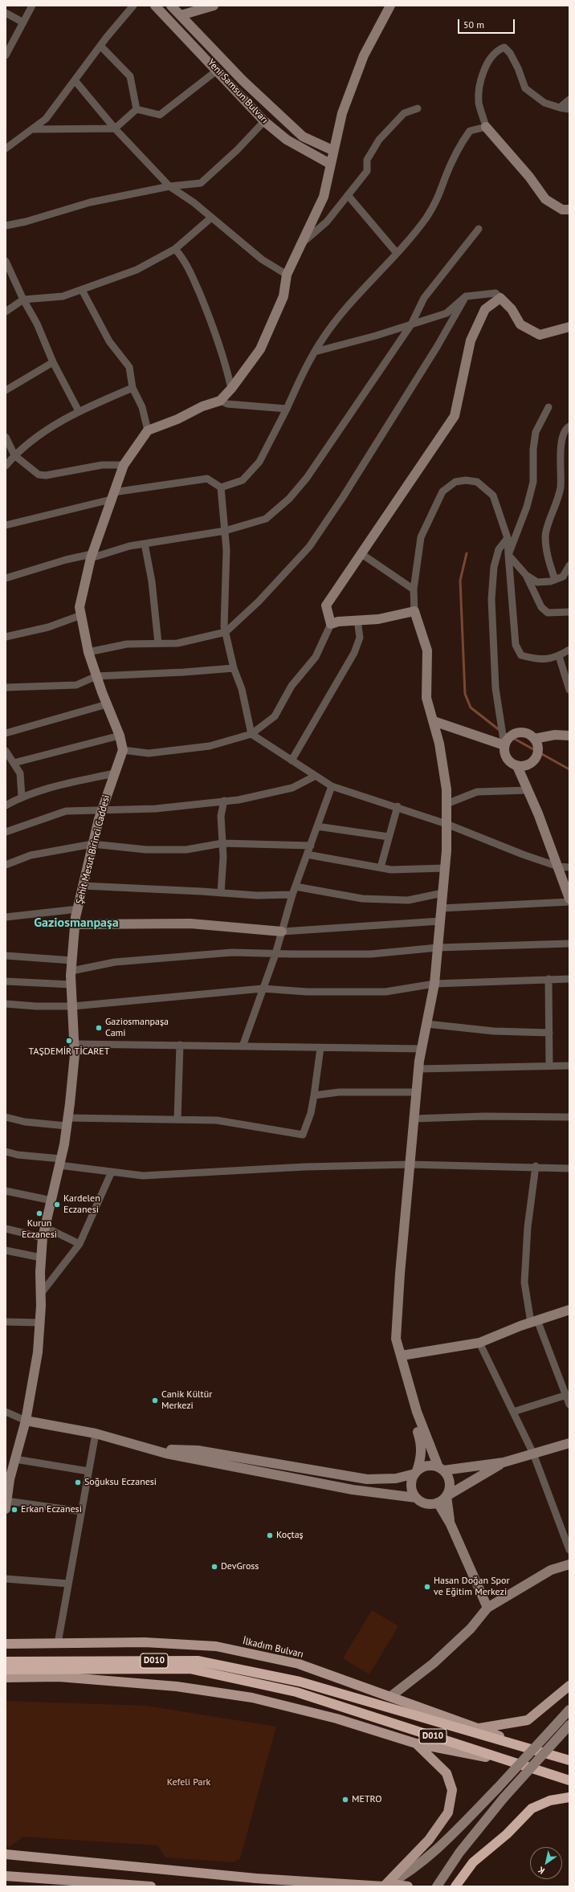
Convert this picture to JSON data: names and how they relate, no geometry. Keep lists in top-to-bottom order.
{
  "streets": {
    "highway": ["İlkadım Bulvarı", "D010"],
    "street": ["Yeni Samsun Bulvarı", "Şehit Mesut Birinci Caddesi"]
  },
  "districts": ["Gaziosmanpaşa"],
  "parks": ["Kefeli Park"],
  "places": [
    "Gaziosmanpaşa Cami",
    "TAŞDEMİR TİCARET",
    "Kardelen Eczanesi",
    "Kurun Eczanesi",
    "Canik Kültür Merkezi",
    "Soğuksu Eczanesi",
    "Erkan Eczanesi",
    "Koçtaş",
    "DevGross",
    "Hasan Doğan Spor ve Eğitim Merkezi",
    "METRO"
  ],
  "scale_bar": "50 m",
  "north": "bottom left"
}
